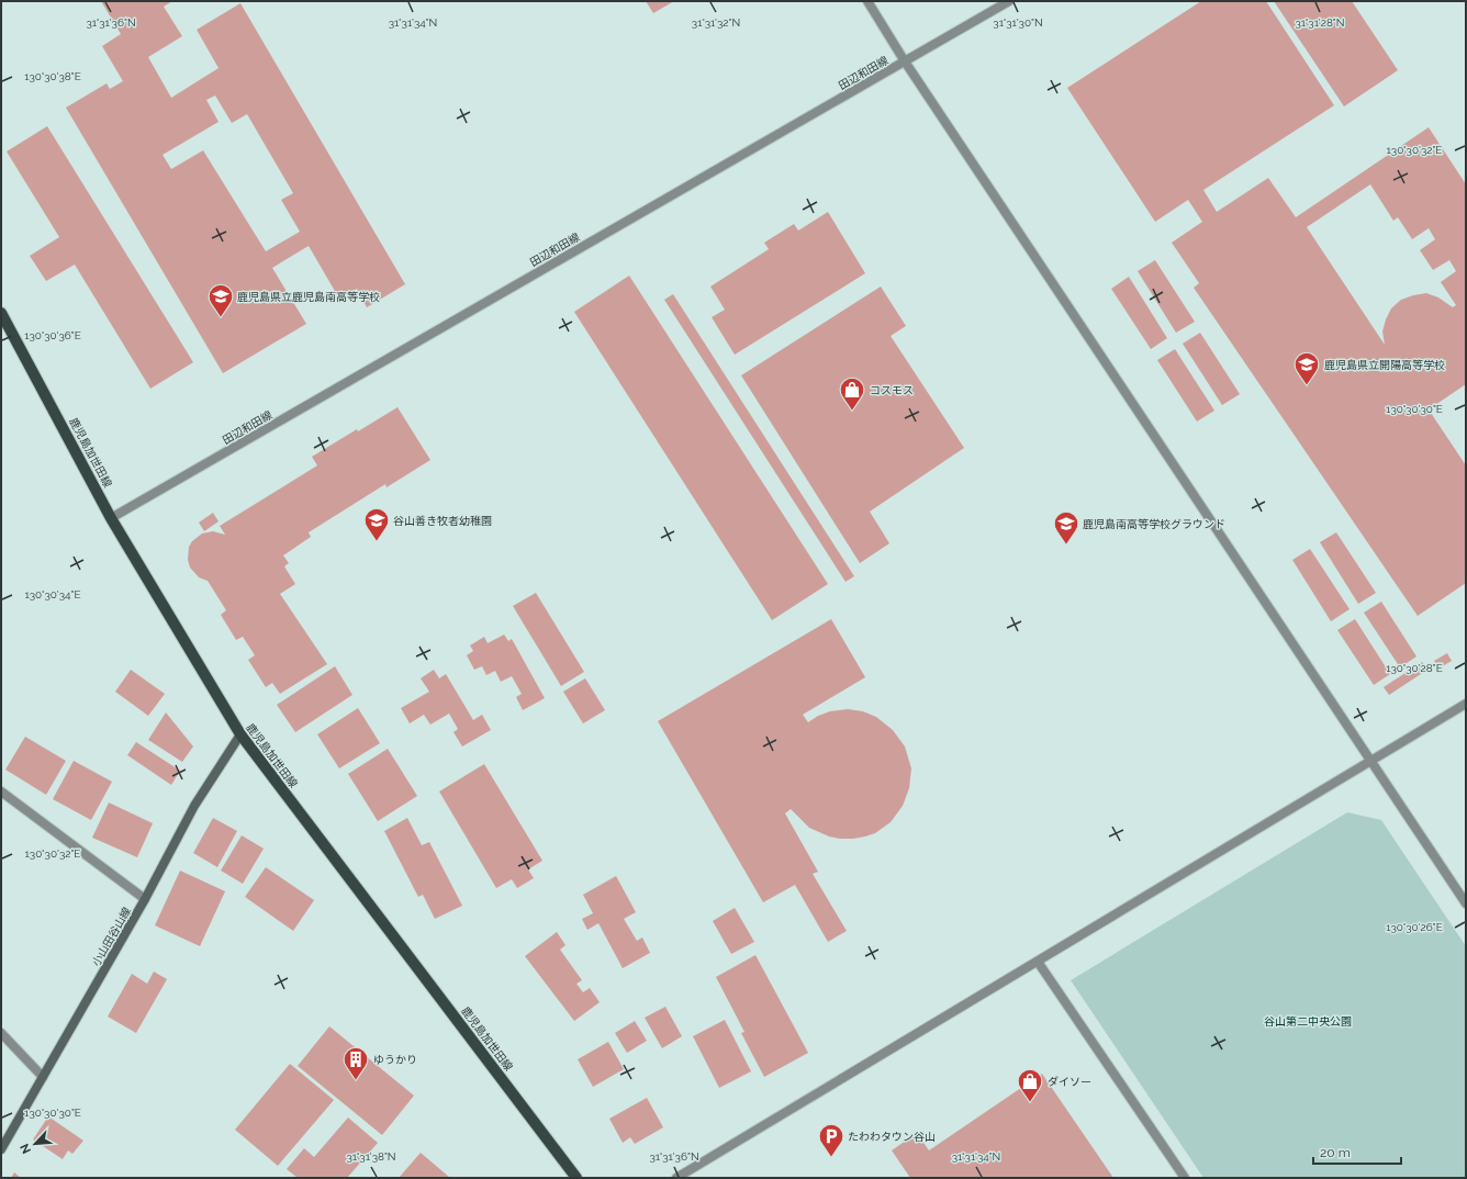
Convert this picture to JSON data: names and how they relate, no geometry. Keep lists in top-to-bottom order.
{
  "streets": {
    "main road": ["鹿児島加世田線", "小山田谷山線"],
    "street": ["田辺和田線"]
  },
  "crossings": [
    ["田辺和田線", "鹿児島加世田線"],
    ["鹿児島加世田線", "小山田谷山線"]
  ],
  "parks": ["谷山第二中央公園"],
  "places": {
    "school or university": [
      "鹿児島県立鹿児島南高等学校",
      "鹿児島県立開陽高等学校",
      "谷山善き牧者幼稚園",
      "鹿児島南高等学校グラウンド"
    ],
    "shop": ["コスモス", "ダイソー"],
    "building": ["ゆうかり"],
    "parking": ["たわわタウン谷山"]
  },
  "scale_bar": "20 m",
  "north": "bottom left",
  "coordinates": [
    "31°31'36\"N",
    "31°31'34\"N",
    "31°31'32\"N",
    "31°31'30\"N",
    "31°31'28\"N",
    "130°30'38\"E",
    "130°30'32\"E",
    "130°30'36\"E",
    "130°30'30\"E",
    "130°30'34\"E",
    "130°30'28\"E",
    "130°30'26\"E",
    "31°31'38\"N"
  ]
}
